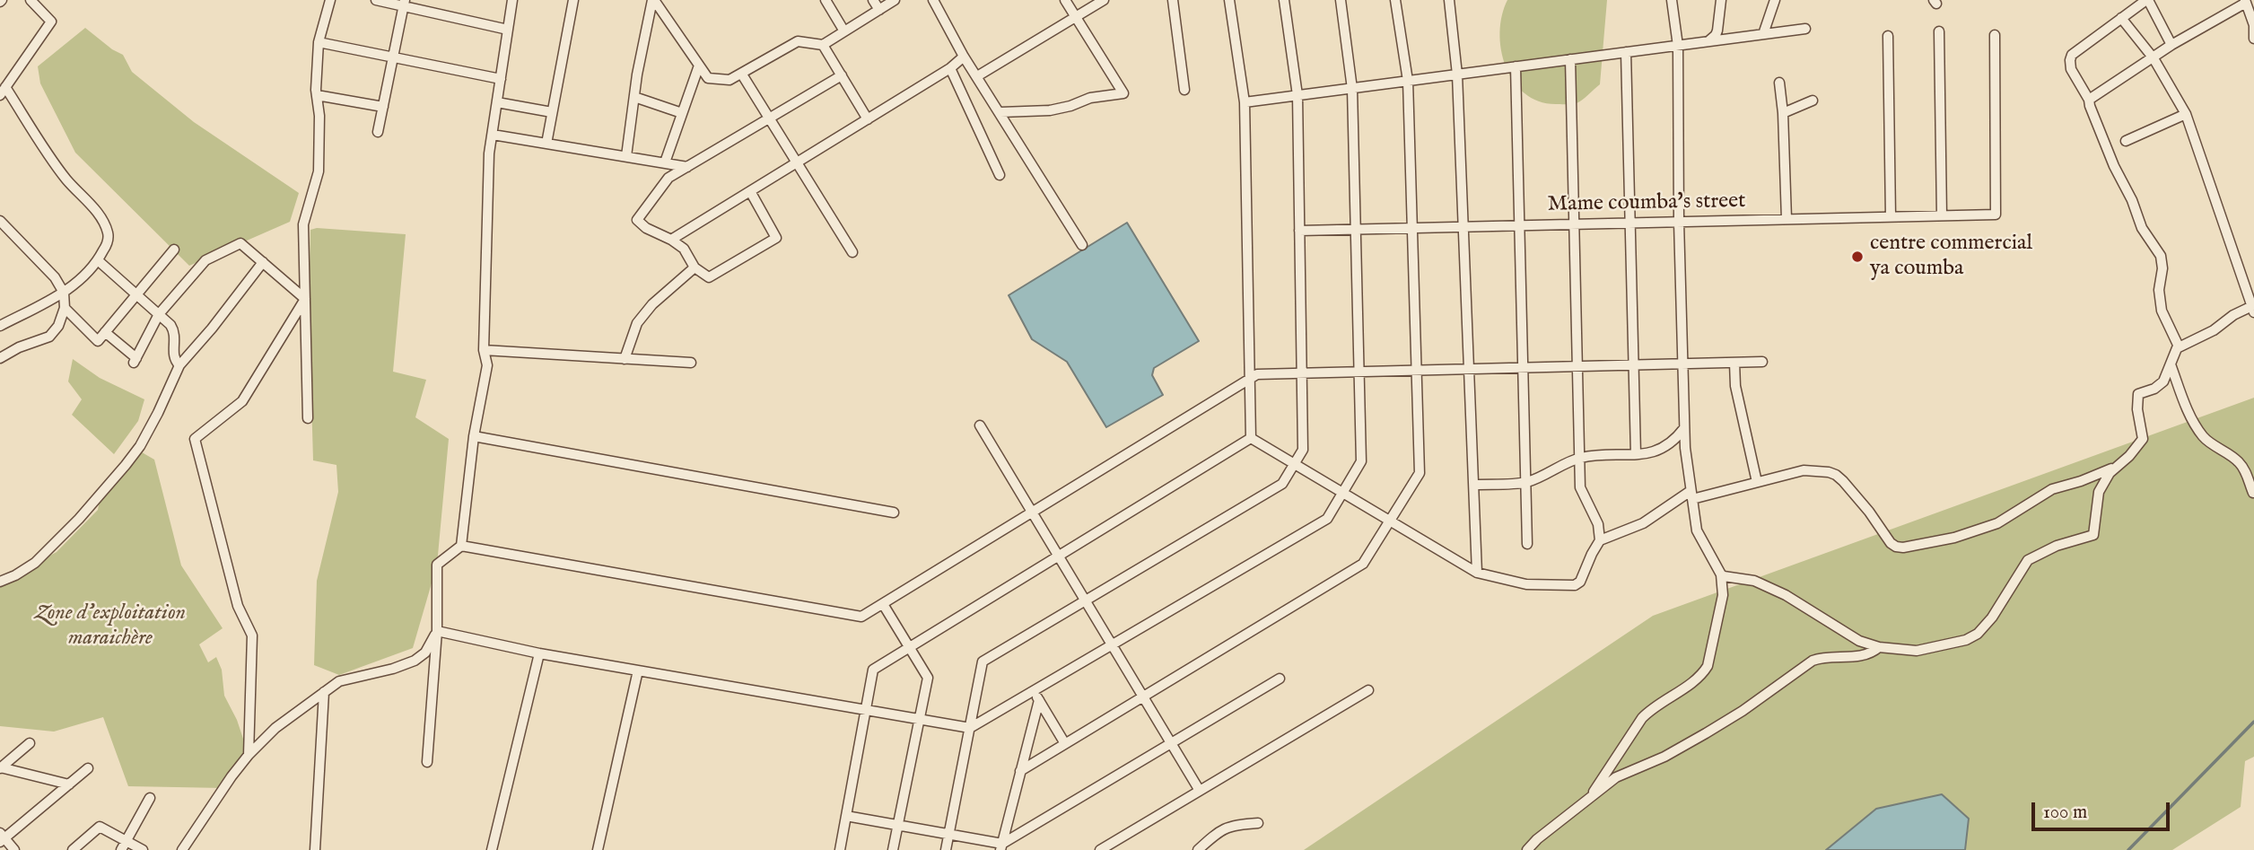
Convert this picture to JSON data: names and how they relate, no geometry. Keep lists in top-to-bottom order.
{
  "streets": {
    "street": ["Mame coumba's street"]
  },
  "parks": ["Zone d'exploitation maraichère"],
  "places": ["centre commercial ya coumba"],
  "scale_bar": "100 m"
}
